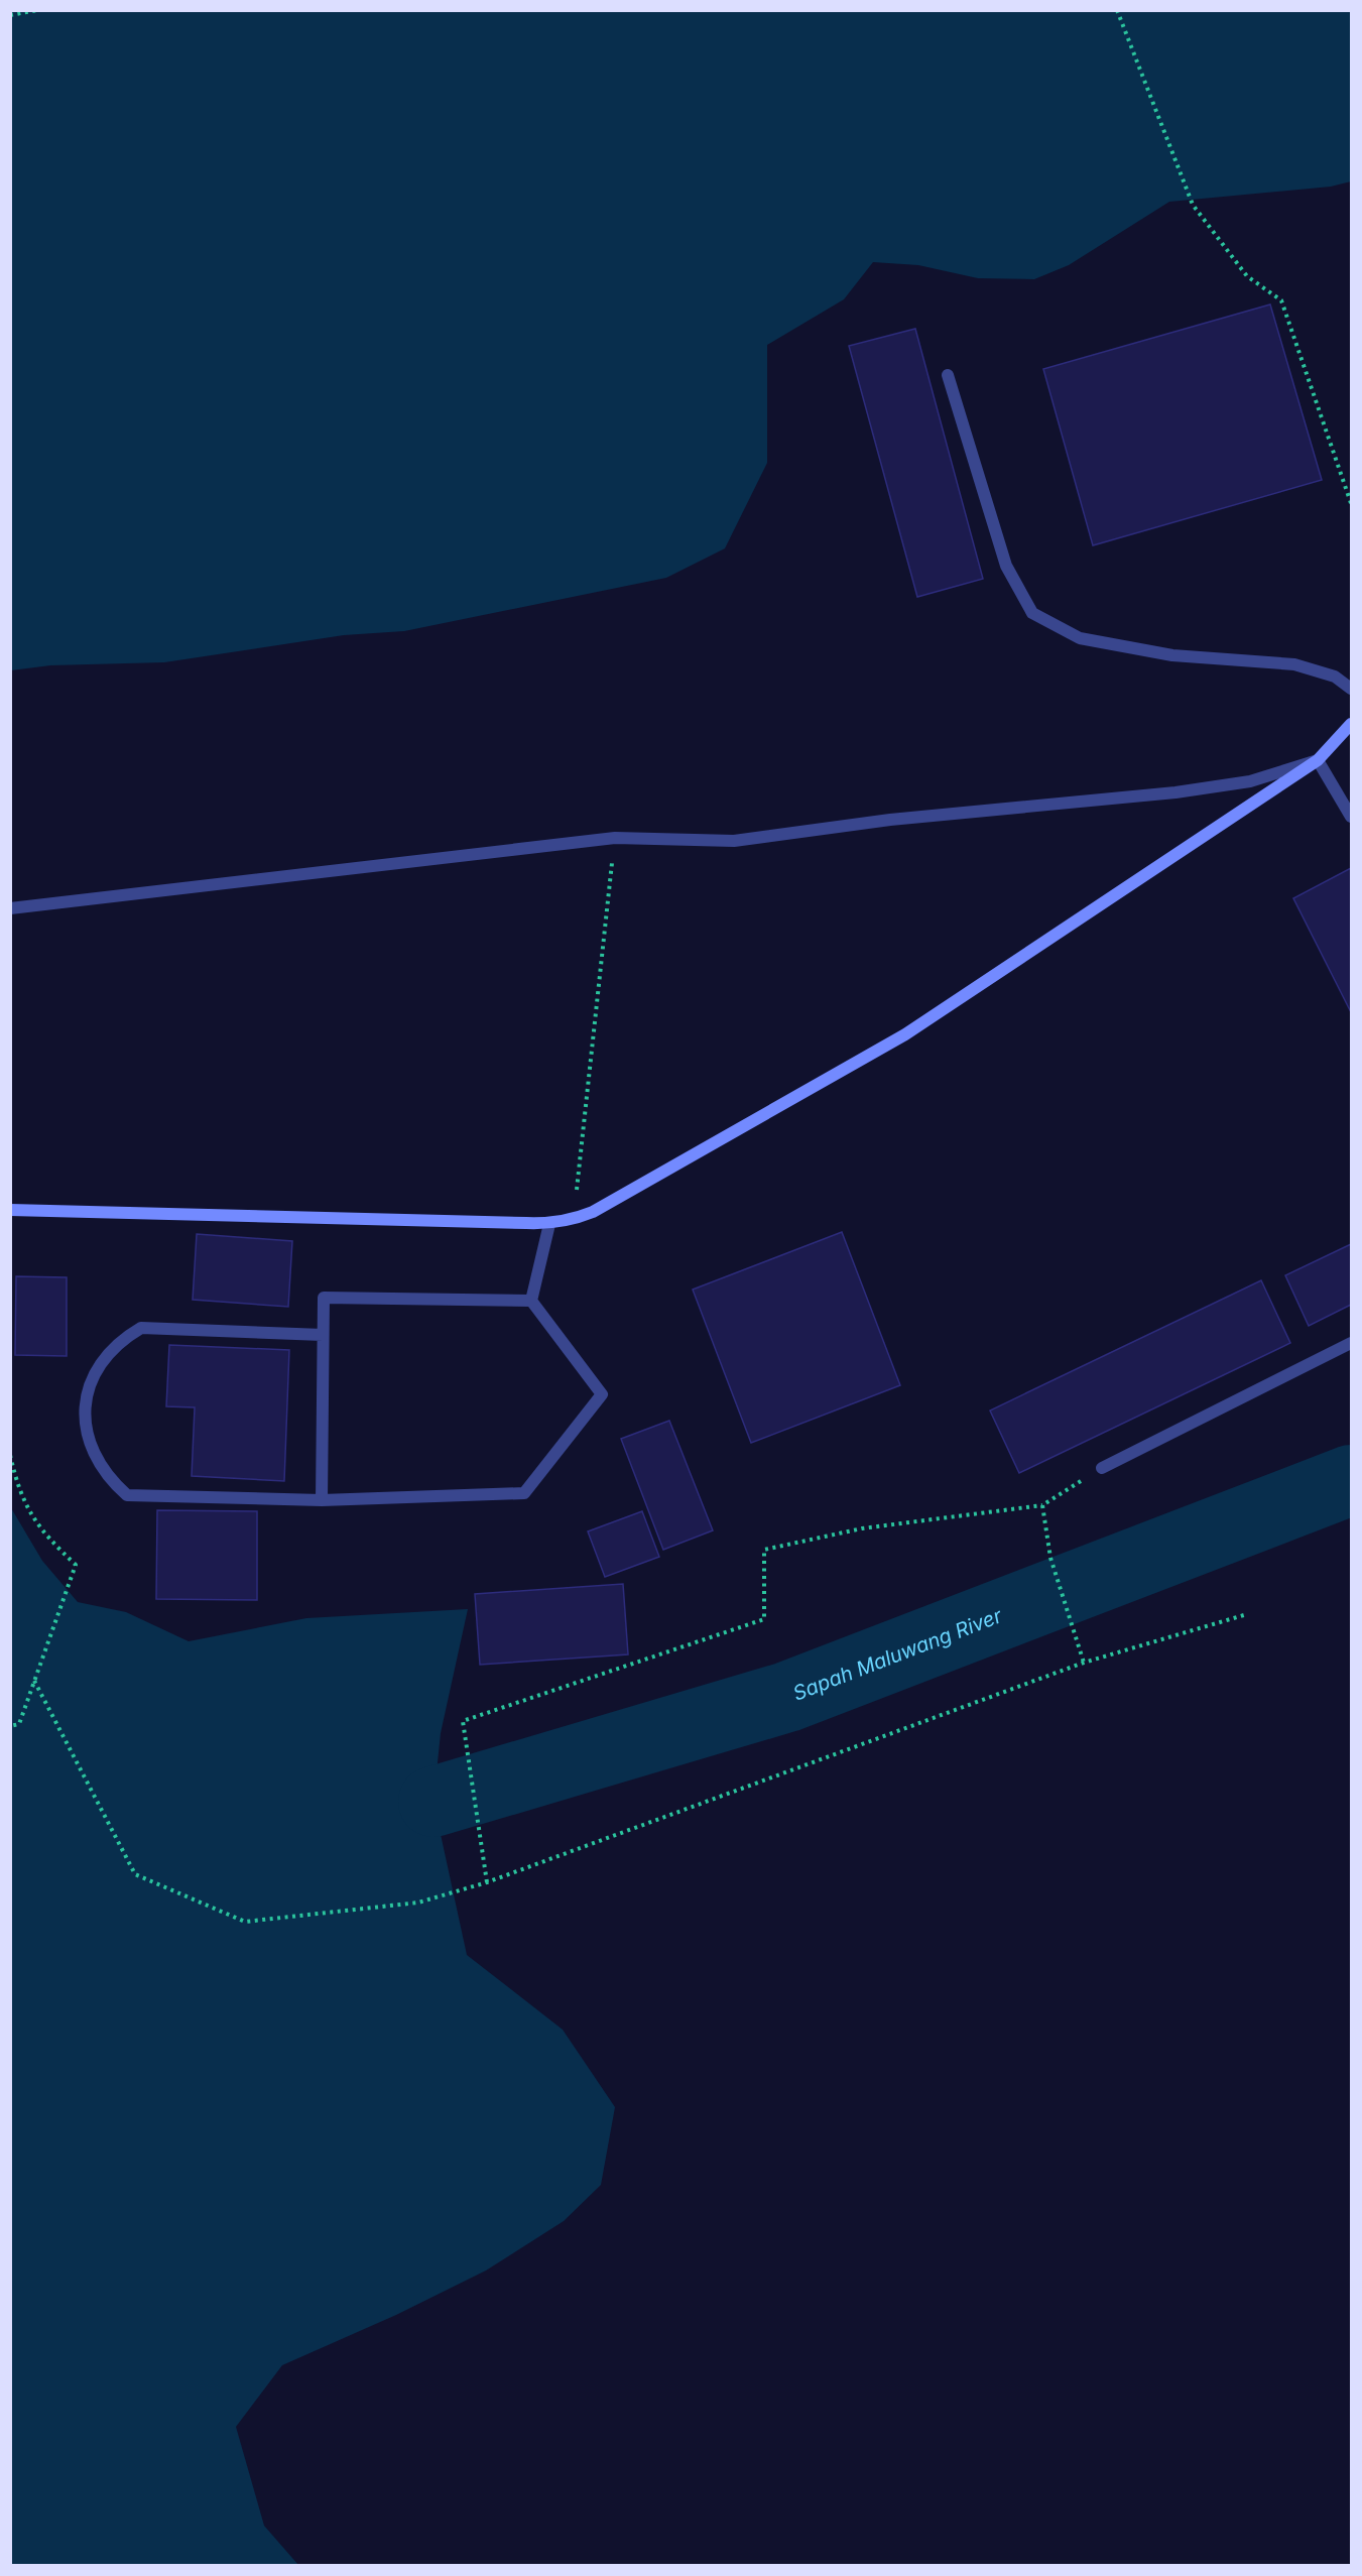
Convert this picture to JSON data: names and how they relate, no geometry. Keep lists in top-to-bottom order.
{
  "water": ["Sapah Maluwang River"]
}
